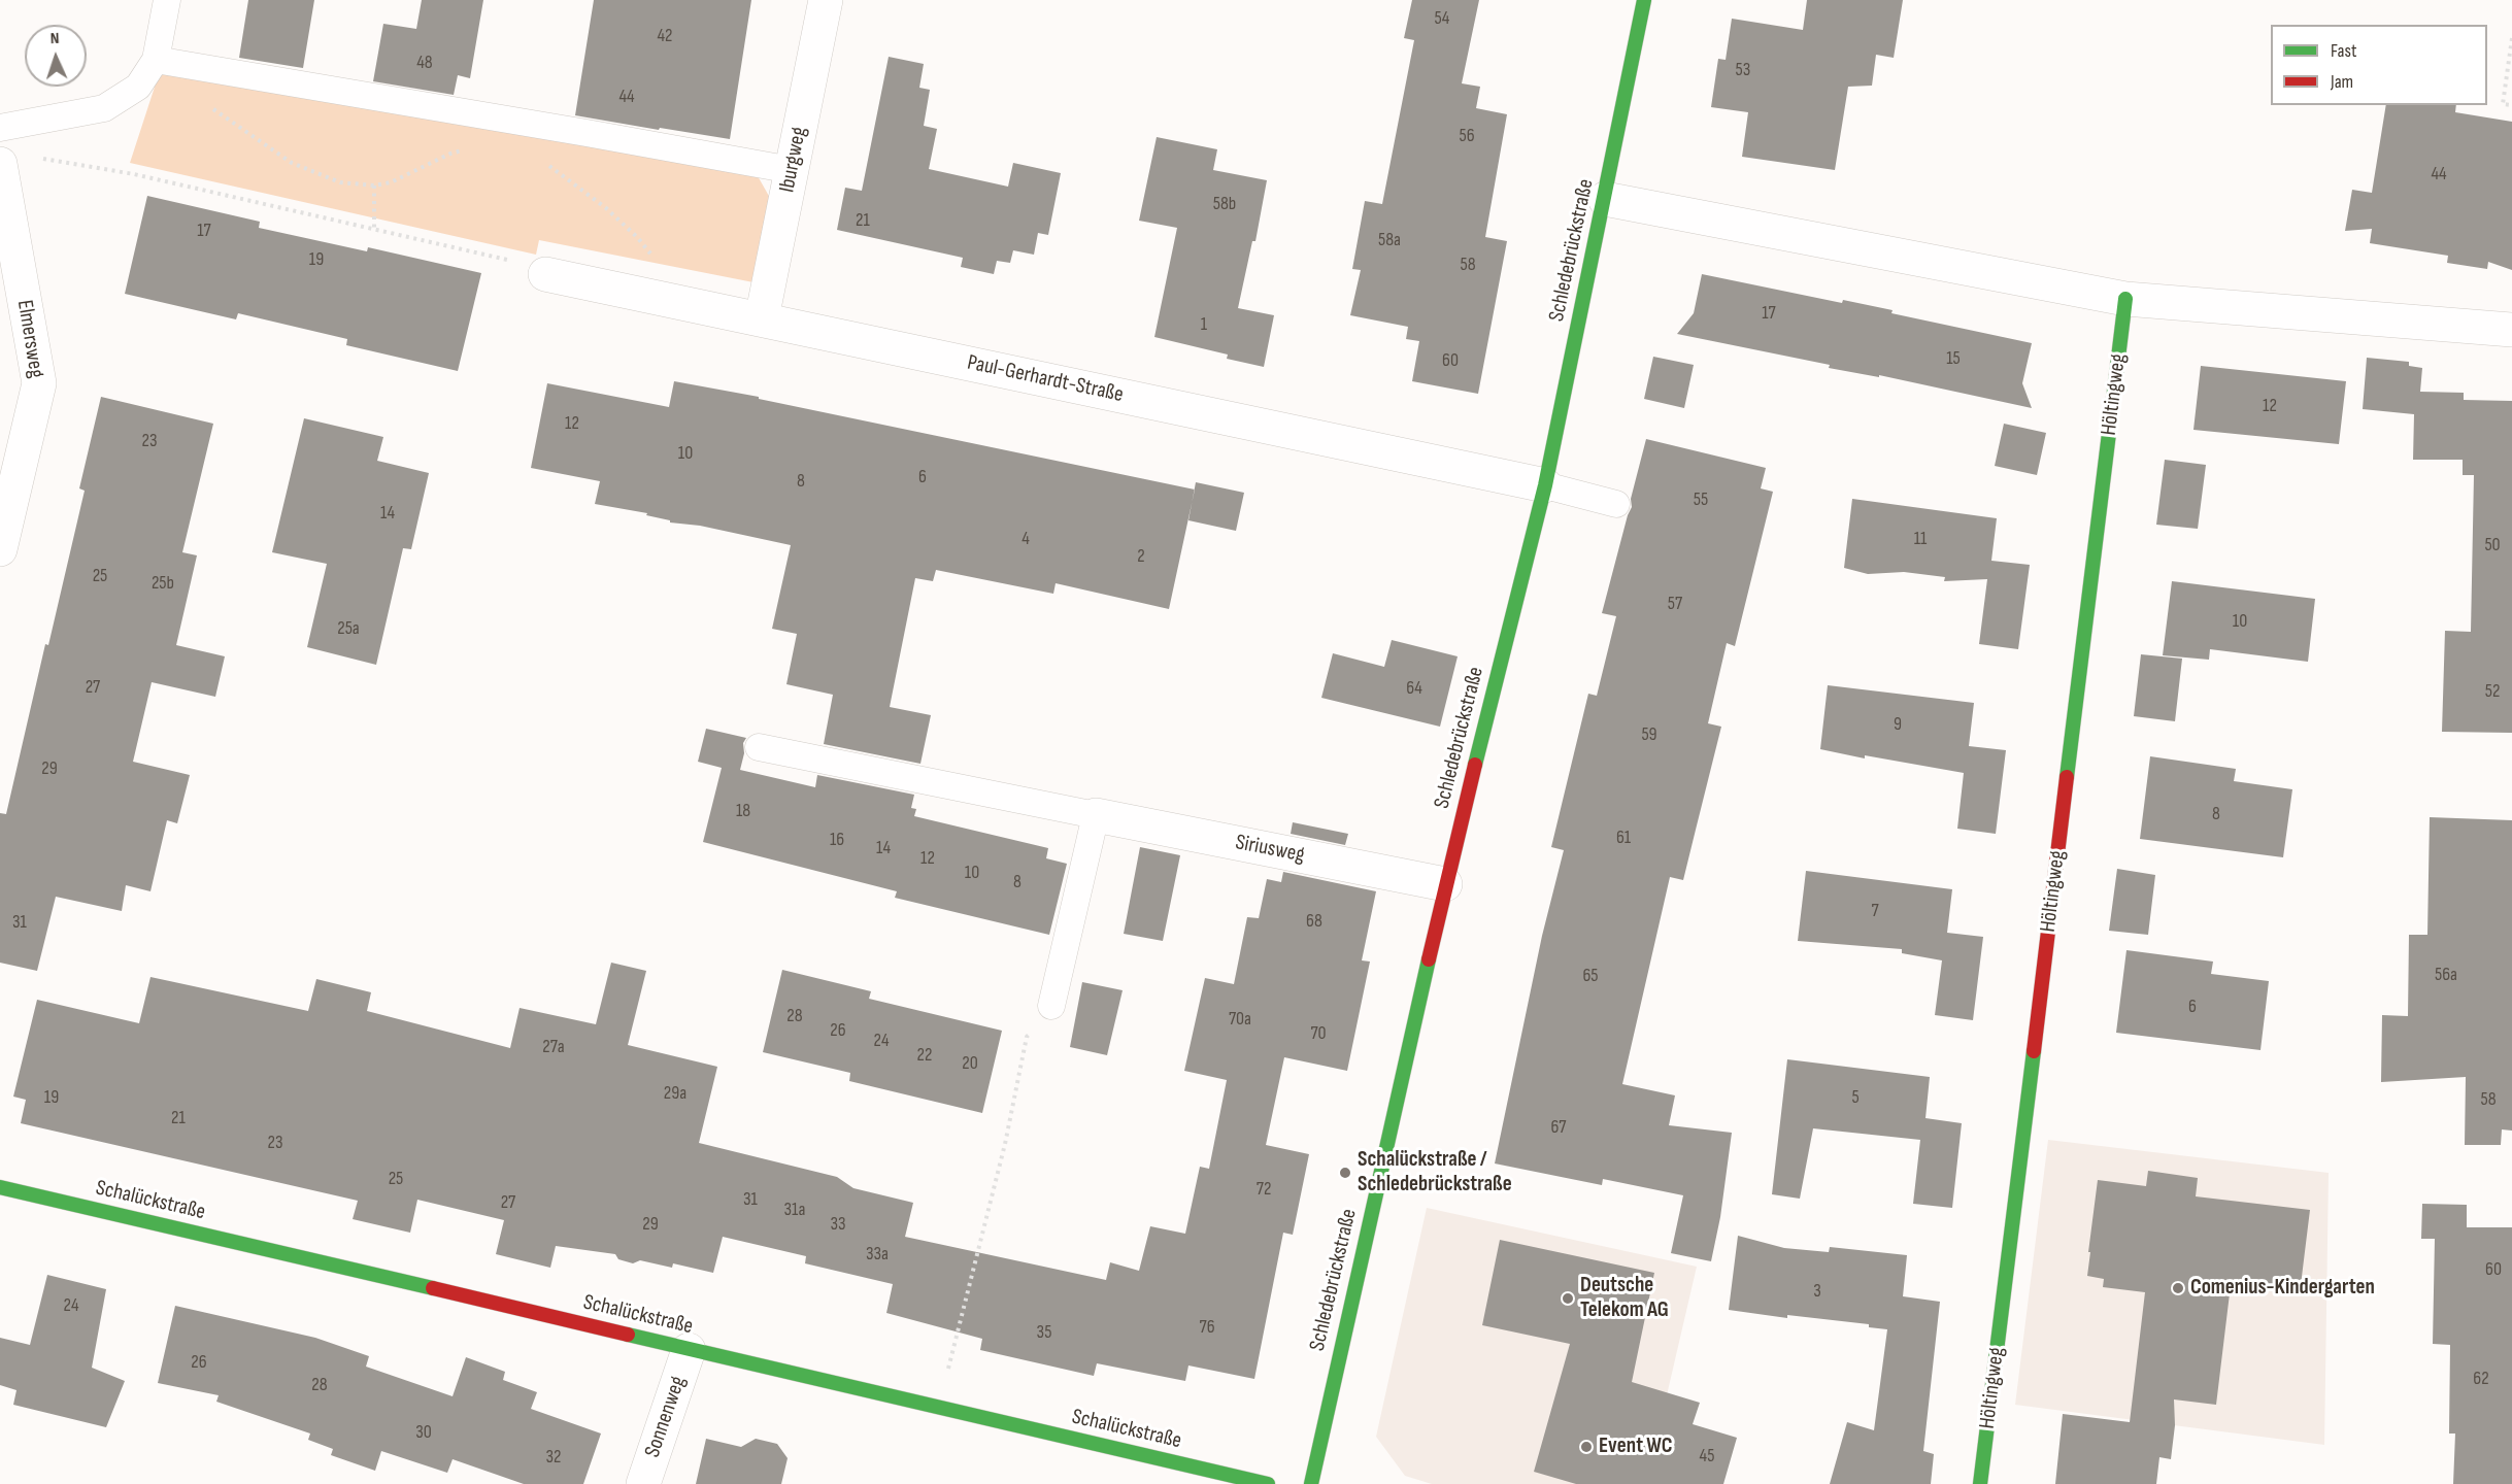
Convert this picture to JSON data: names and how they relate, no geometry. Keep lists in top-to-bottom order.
{
  "streets": {
    "street": [
      "Iburgweg",
      "Schledebrückstraße",
      "Elmersweg",
      "Paul-Gerhardt-Straße",
      "Höltingweg",
      "Siriusweg",
      "Schalückstraße",
      "Sonnenweg"
    ]
  },
  "crossings": [
    ["Iburgweg", "Paul-Gerhardt-Straße"],
    ["Schledebrückstraße", "Paul-Gerhardt-Straße"],
    ["Schledebrückstraße", "Siriusweg"],
    ["Schalückstraße", "Sonnenweg"]
  ],
  "places": [
    "Schalückstraße / Schledebrückstraße",
    "Comenius-Kindergarten",
    "Deutsche Telekom AG",
    "Event WC"
  ],
  "house_numbers": [
    "54",
    "42",
    "48",
    "53",
    "44",
    "56",
    "44",
    "58b",
    "21",
    "17",
    "58a",
    "19",
    "58",
    "17",
    "1",
    "15",
    "60",
    "12",
    "12",
    "23",
    "10",
    "6",
    "8",
    "55",
    "14",
    "4",
    "11",
    "50",
    "2",
    "25",
    "25b",
    "57",
    "10",
    "25a",
    "27",
    "64",
    "52",
    "9",
    "59",
    "29",
    "18",
    "8",
    "61",
    "16",
    "14",
    "12",
    "10",
    "8",
    "7",
    "68",
    "31",
    "56a",
    "65",
    "6",
    "28",
    "70a",
    "26",
    "70",
    "24",
    "27a",
    "22",
    "20",
    "29a",
    "19",
    "5",
    "58",
    "21",
    "67",
    "23",
    "25",
    "72",
    "31",
    "27",
    "31a",
    "29",
    "33",
    "33a",
    "60",
    "3",
    "24",
    "76",
    "35",
    "26",
    "62",
    "28",
    "30",
    "45",
    "32"
  ],
  "legend": ["Fast", "Jam"],
  "north": "top"
}
